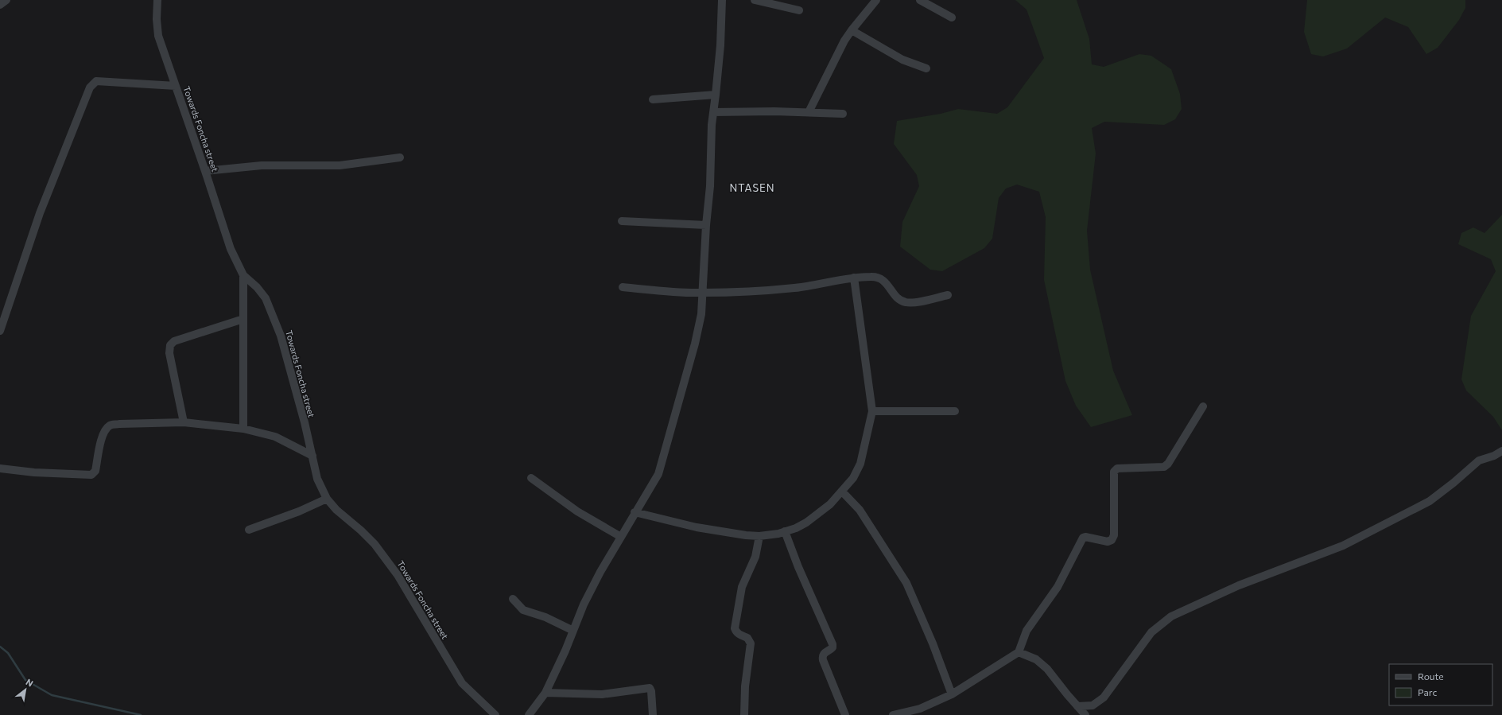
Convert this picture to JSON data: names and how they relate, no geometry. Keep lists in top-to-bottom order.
{
  "streets": {
    "street": ["Towards Foncha street"]
  },
  "districts": ["NTASEN"],
  "legend": ["Route", "Parc"],
  "north": "top right"
}
